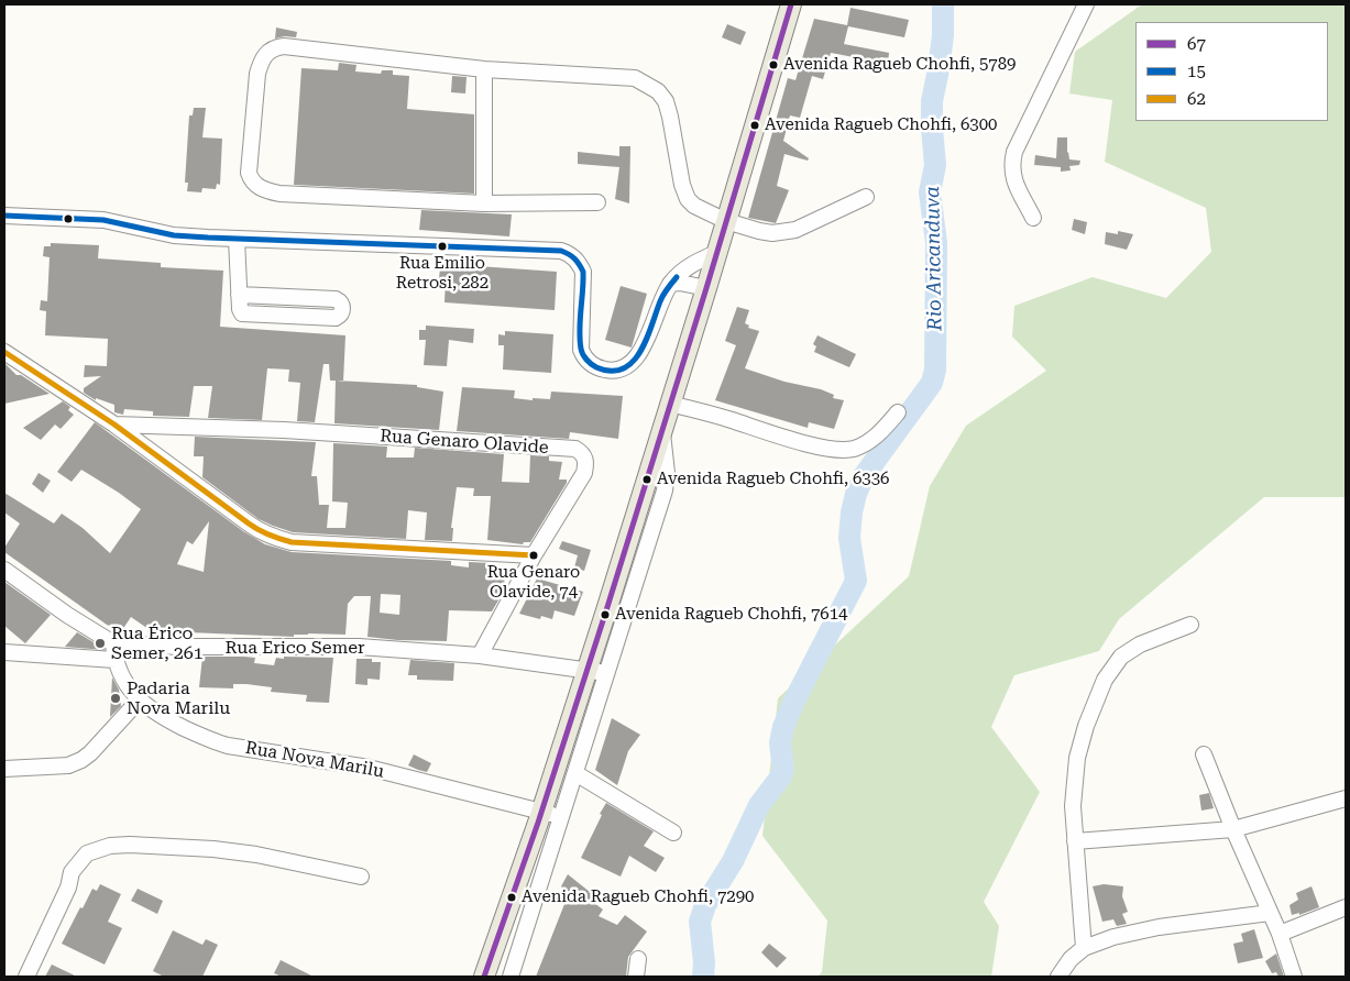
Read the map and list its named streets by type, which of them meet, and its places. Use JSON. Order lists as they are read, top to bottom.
{
  "streets": {
    "street": ["Rua Genaro Olavide", "Rua Erico Semer", "Rua Nova Marilu"]
  },
  "crossings": [
    ["Rua Genaro Olavide", "Rua Erico Semer"],
    ["Rua Erico Semer", "Rua Nova Marilu"]
  ],
  "water": ["Rio Aricanduva"],
  "places": [
    "Avenida Ragueb Chohfi, 5789",
    "Avenida Ragueb Chohfi, 6300",
    "Rua Emilio Retrosi, 282",
    "Avenida Ragueb Chohfi, 6336",
    "Rua Genaro Olavide, 74",
    "Avenida Ragueb Chohfi, 7614",
    "Rua Érico Semer, 261",
    "Padaria Nova Marilu",
    "Avenida Ragueb Chohfi, 7290"
  ],
  "lines": ["transit line 67", "transit line 15", "transit line 62"],
  "legend": ["67", "15", "62"]
}
